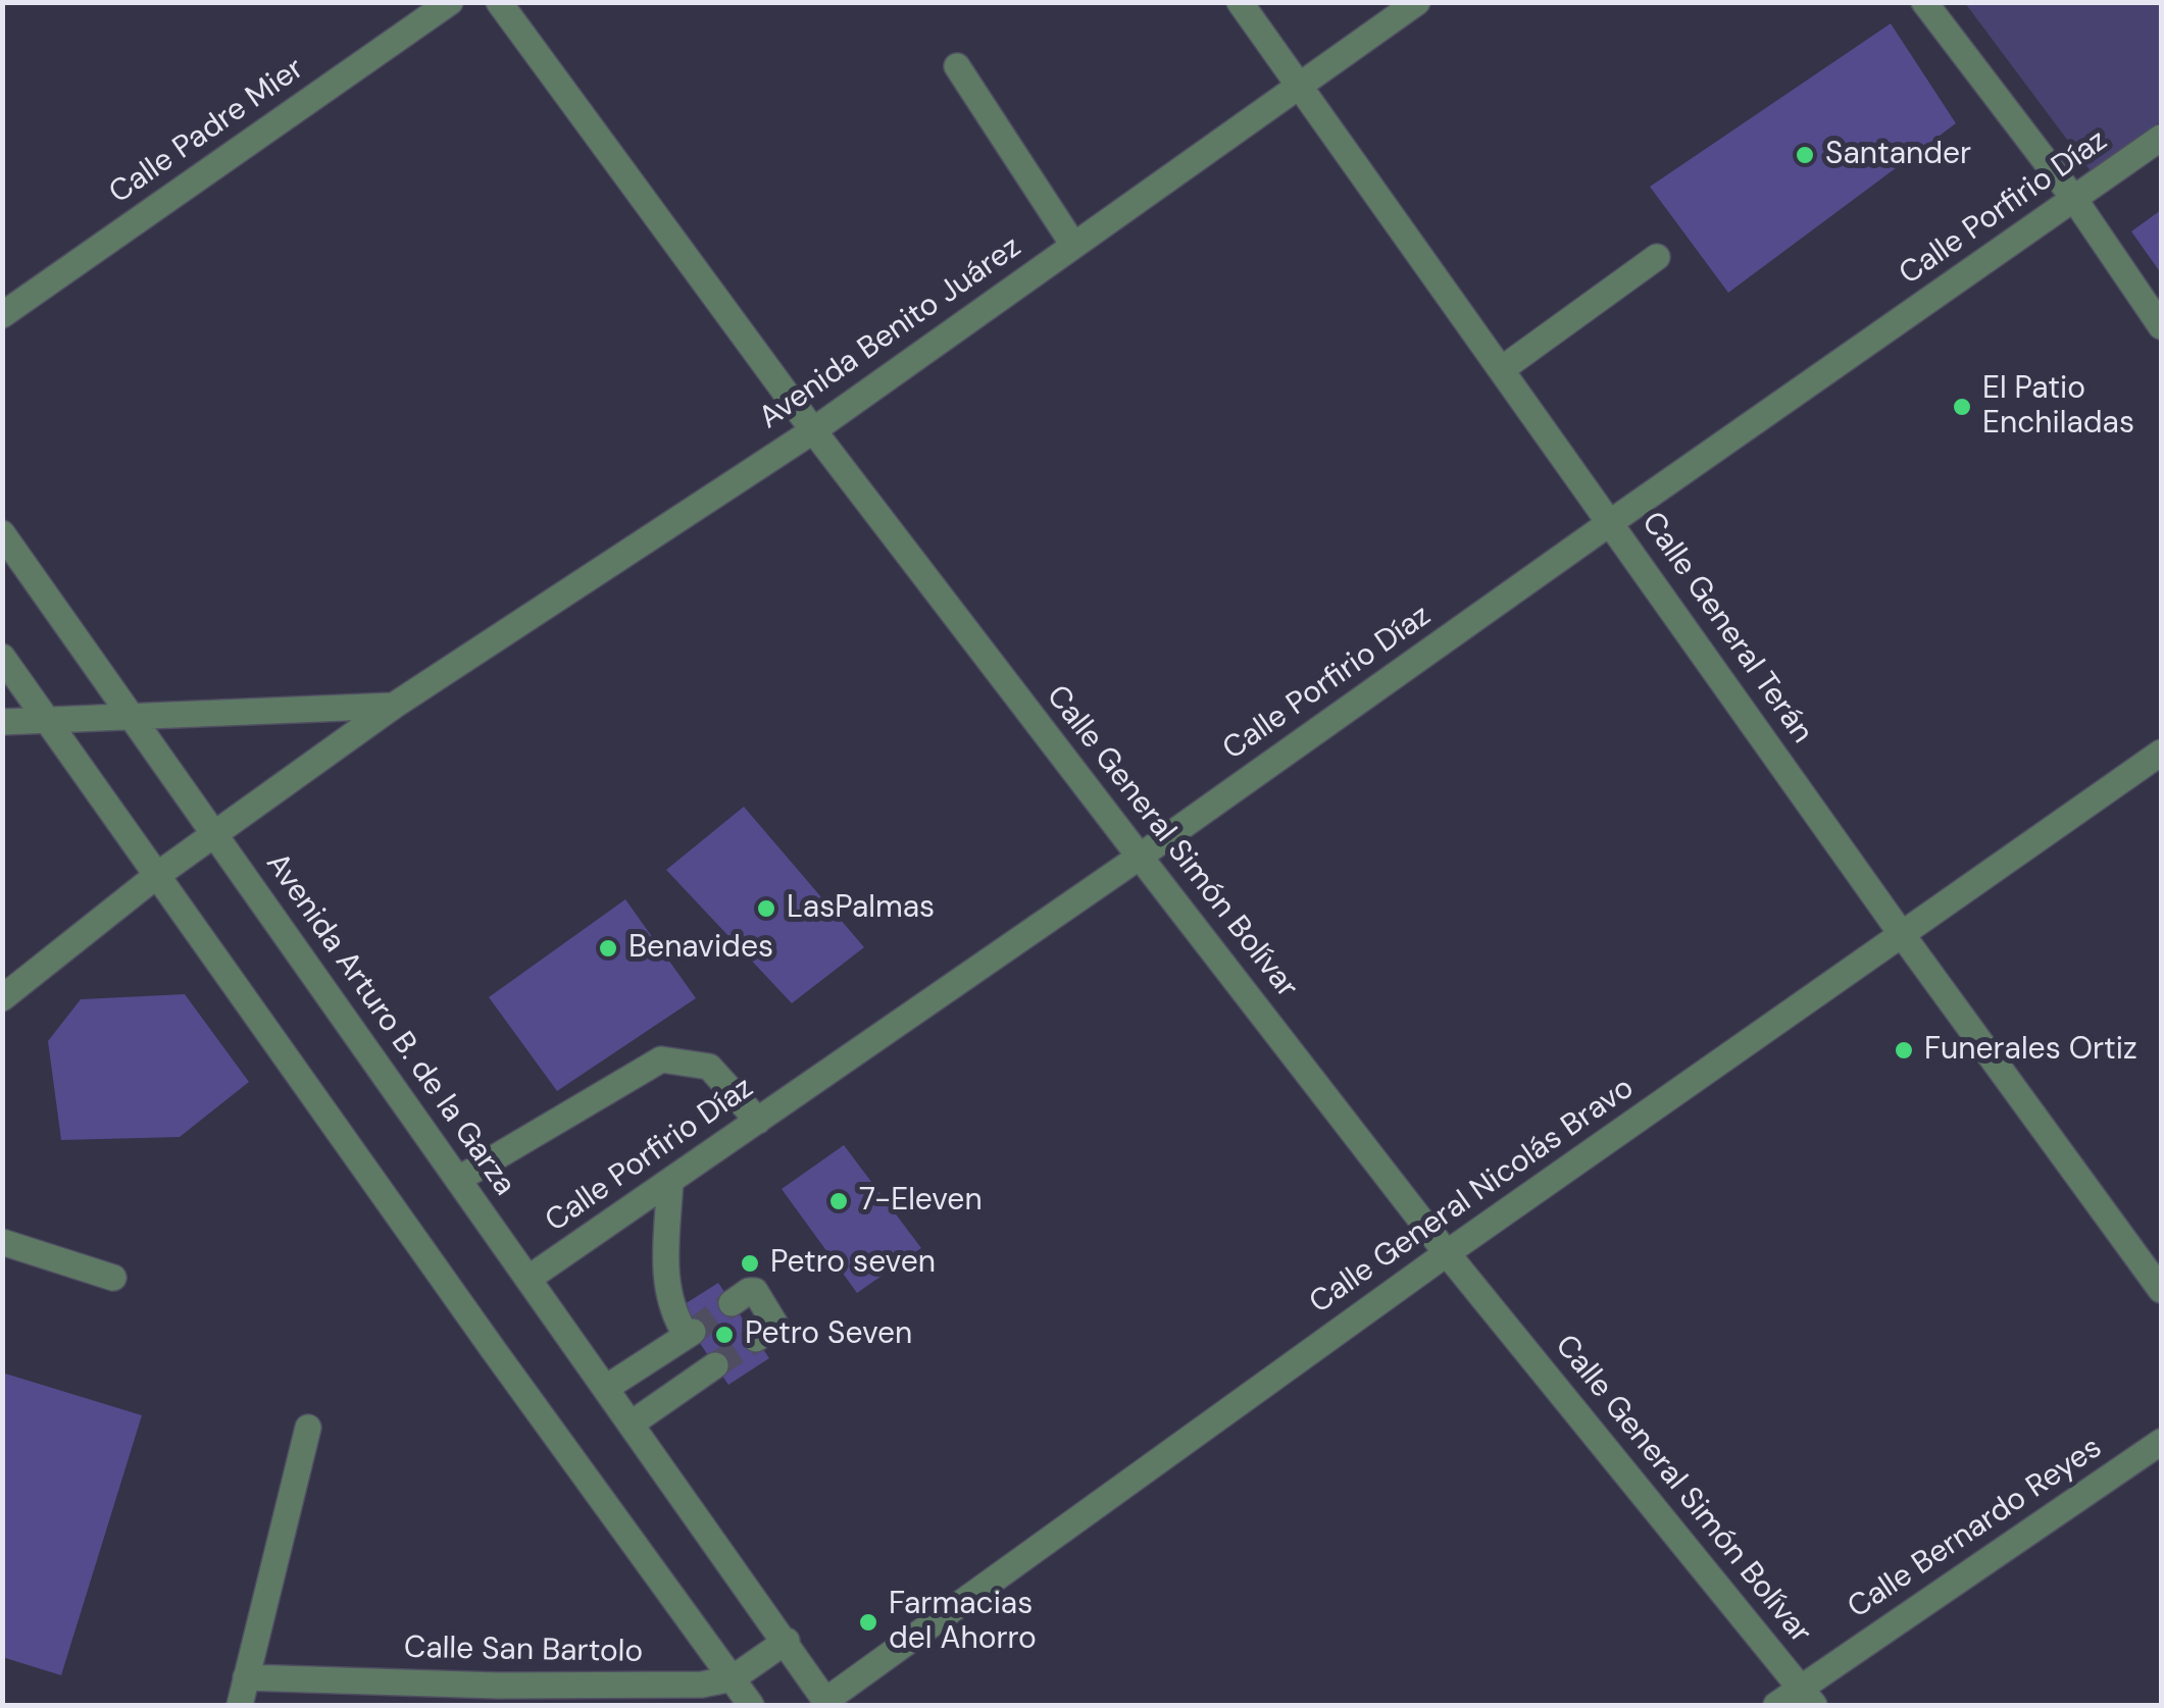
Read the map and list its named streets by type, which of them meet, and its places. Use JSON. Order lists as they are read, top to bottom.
{
  "streets": {
    "street": [
      "Calle Padre Mier",
      "Calle Porfirio Díaz",
      "Avenida Benito Juárez",
      "Calle General Terán",
      "Calle General Simón Bolívar",
      "Avenida Arturo B. de la Garza",
      "Calle General Nicolás Bravo",
      "Calle Bernardo Reyes",
      "Calle San Bartolo"
    ]
  },
  "crossings": [
    ["Calle Porfirio Díaz", "Calle General Terán"],
    ["Calle Porfirio Díaz", "Calle General Simón Bolívar"],
    ["Calle Porfirio Díaz", "Avenida Arturo B. de la Garza"],
    ["Avenida Benito Juárez", "Calle General Terán"],
    ["Avenida Benito Juárez", "Calle General Simón Bolívar"],
    ["Avenida Benito Juárez", "Avenida Arturo B. de la Garza"],
    ["Calle General Terán", "Calle General Nicolás Bravo"],
    ["Calle General Simón Bolívar", "Calle General Nicolás Bravo"],
    ["Calle General Simón Bolívar", "Calle Bernardo Reyes"],
    ["Avenida Arturo B. de la Garza", "Calle General Nicolás Bravo"],
    ["Avenida Arturo B. de la Garza", "Calle San Bartolo"]
  ],
  "places": [
    "Santander",
    "El Patio Enchiladas",
    "LasPalmas",
    "Benavides",
    "Funerales Ortiz",
    "7-Eleven",
    "Petro seven",
    "Petro Seven",
    "Farmacias del Ahorro"
  ]
}
